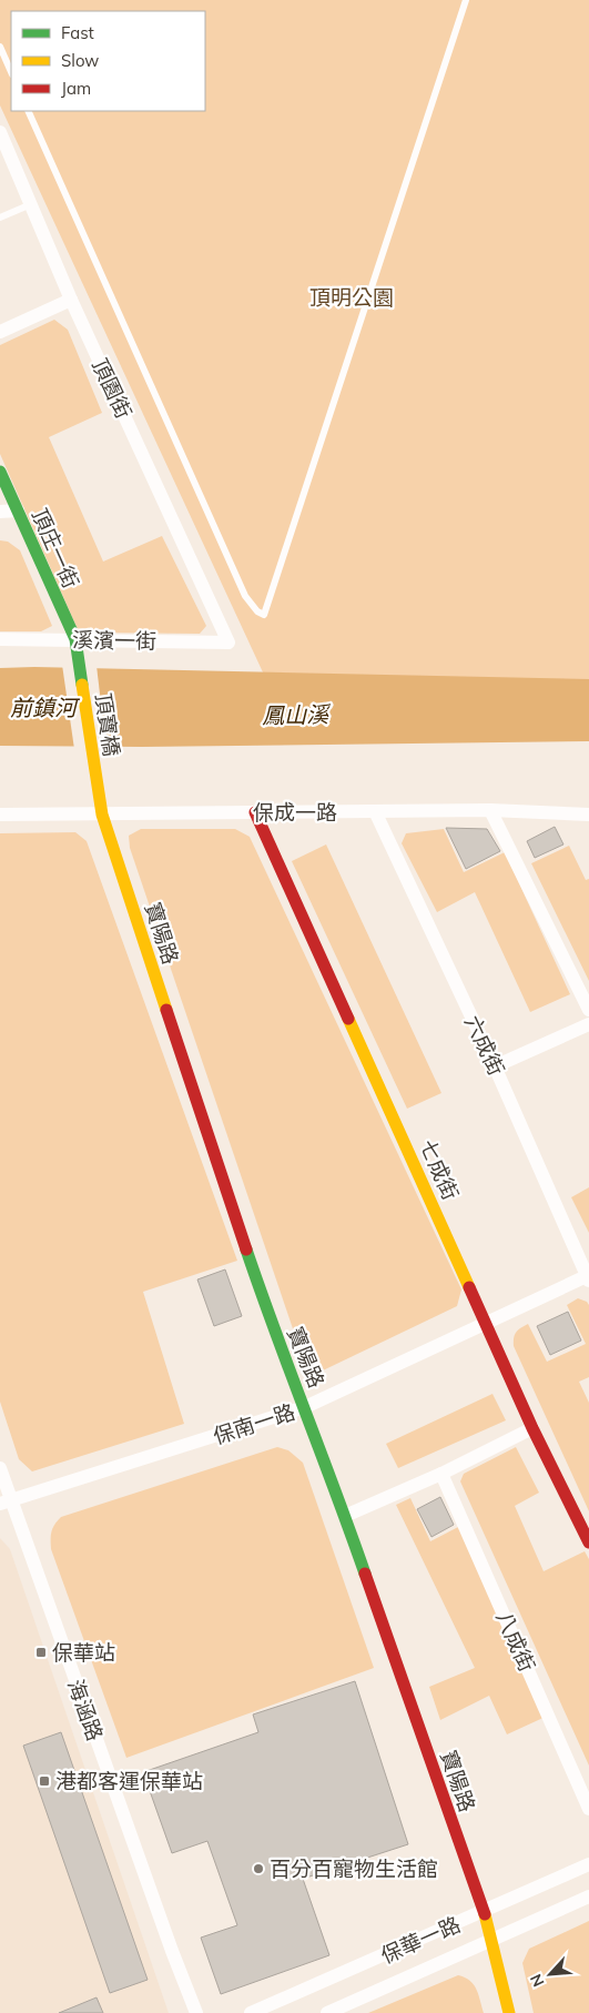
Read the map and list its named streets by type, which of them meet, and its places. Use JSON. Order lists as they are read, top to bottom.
{
  "streets": {
    "street": [
      "頂園街",
      "頂庄一街",
      "溪濱一街",
      "頂寶橋",
      "保成一路",
      "寶陽路",
      "六成街",
      "七成街",
      "保南一路",
      "八成街",
      "海涵路",
      "保華一路"
    ]
  },
  "crossings": [
    ["頂園街", "溪濱一街"],
    ["頂庄一街", "溪濱一街"],
    ["頂庄一街", "頂寶橋"],
    ["溪濱一街", "頂寶橋"],
    ["頂寶橋", "保成一路"],
    ["頂寶橋", "寶陽路"],
    ["保成一路", "寶陽路"],
    ["保成一路", "六成街"],
    ["保成一路", "七成街"],
    ["寶陽路", "保南一路"],
    ["寶陽路", "保華一路"],
    ["六成街", "保南一路"],
    ["七成街", "保南一路"],
    ["保南一路", "海涵路"]
  ],
  "water": ["前鎮河", "鳳山溪"],
  "parks": ["頂明公園"],
  "places": {
    "transit": ["保華站", "港都客運保華站"],
    "other": ["百分百寵物生活館"]
  },
  "legend": ["Fast", "Slow", "Jam"],
  "north": "bottom left"
}
